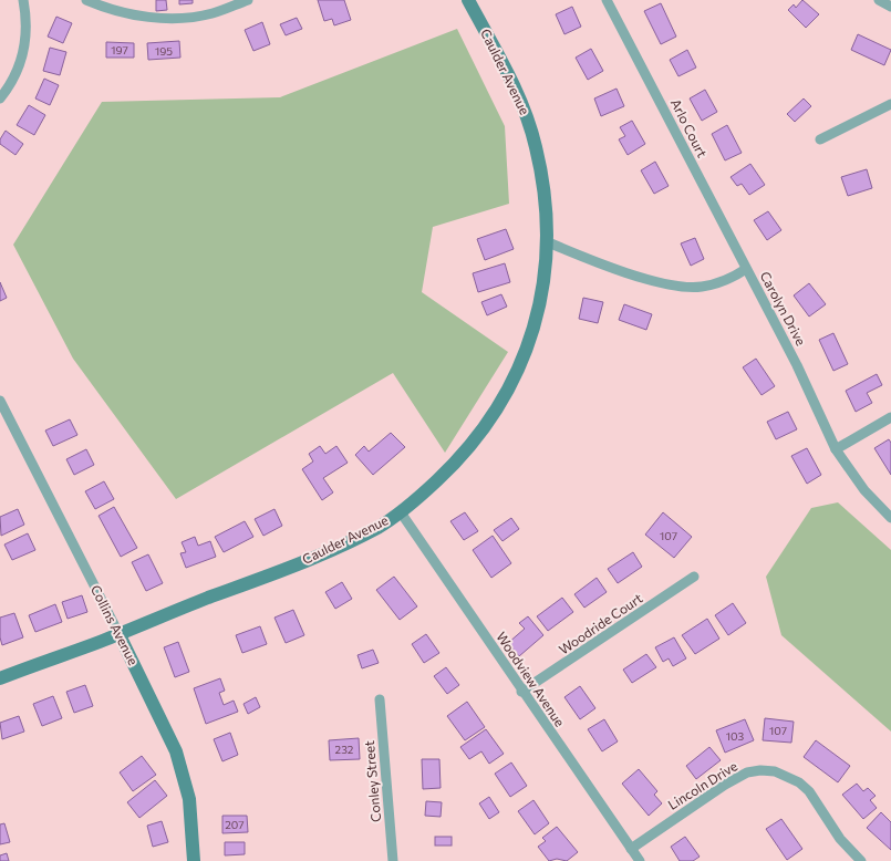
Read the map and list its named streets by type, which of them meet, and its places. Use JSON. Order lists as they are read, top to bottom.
{
  "streets": {
    "street": [
      "Caulder Avenue",
      "Arlo Court",
      "Carolyn Drive",
      "Woodride Court",
      "Collins Avenue",
      "Woodview Avenue",
      "Conley Street",
      "Lincoln Drive"
    ]
  },
  "crossings": [
    ["Caulder Avenue", "Carolyn Drive"],
    ["Caulder Avenue", "Collins Avenue"],
    ["Caulder Avenue", "Woodview Avenue"],
    ["Arlo Court", "Carolyn Drive"],
    ["Woodride Court", "Woodview Avenue"],
    ["Woodview Avenue", "Lincoln Drive"]
  ],
  "house_numbers": [
    "197",
    "195",
    "107",
    "107",
    "103",
    "232",
    "207"
  ]
}
